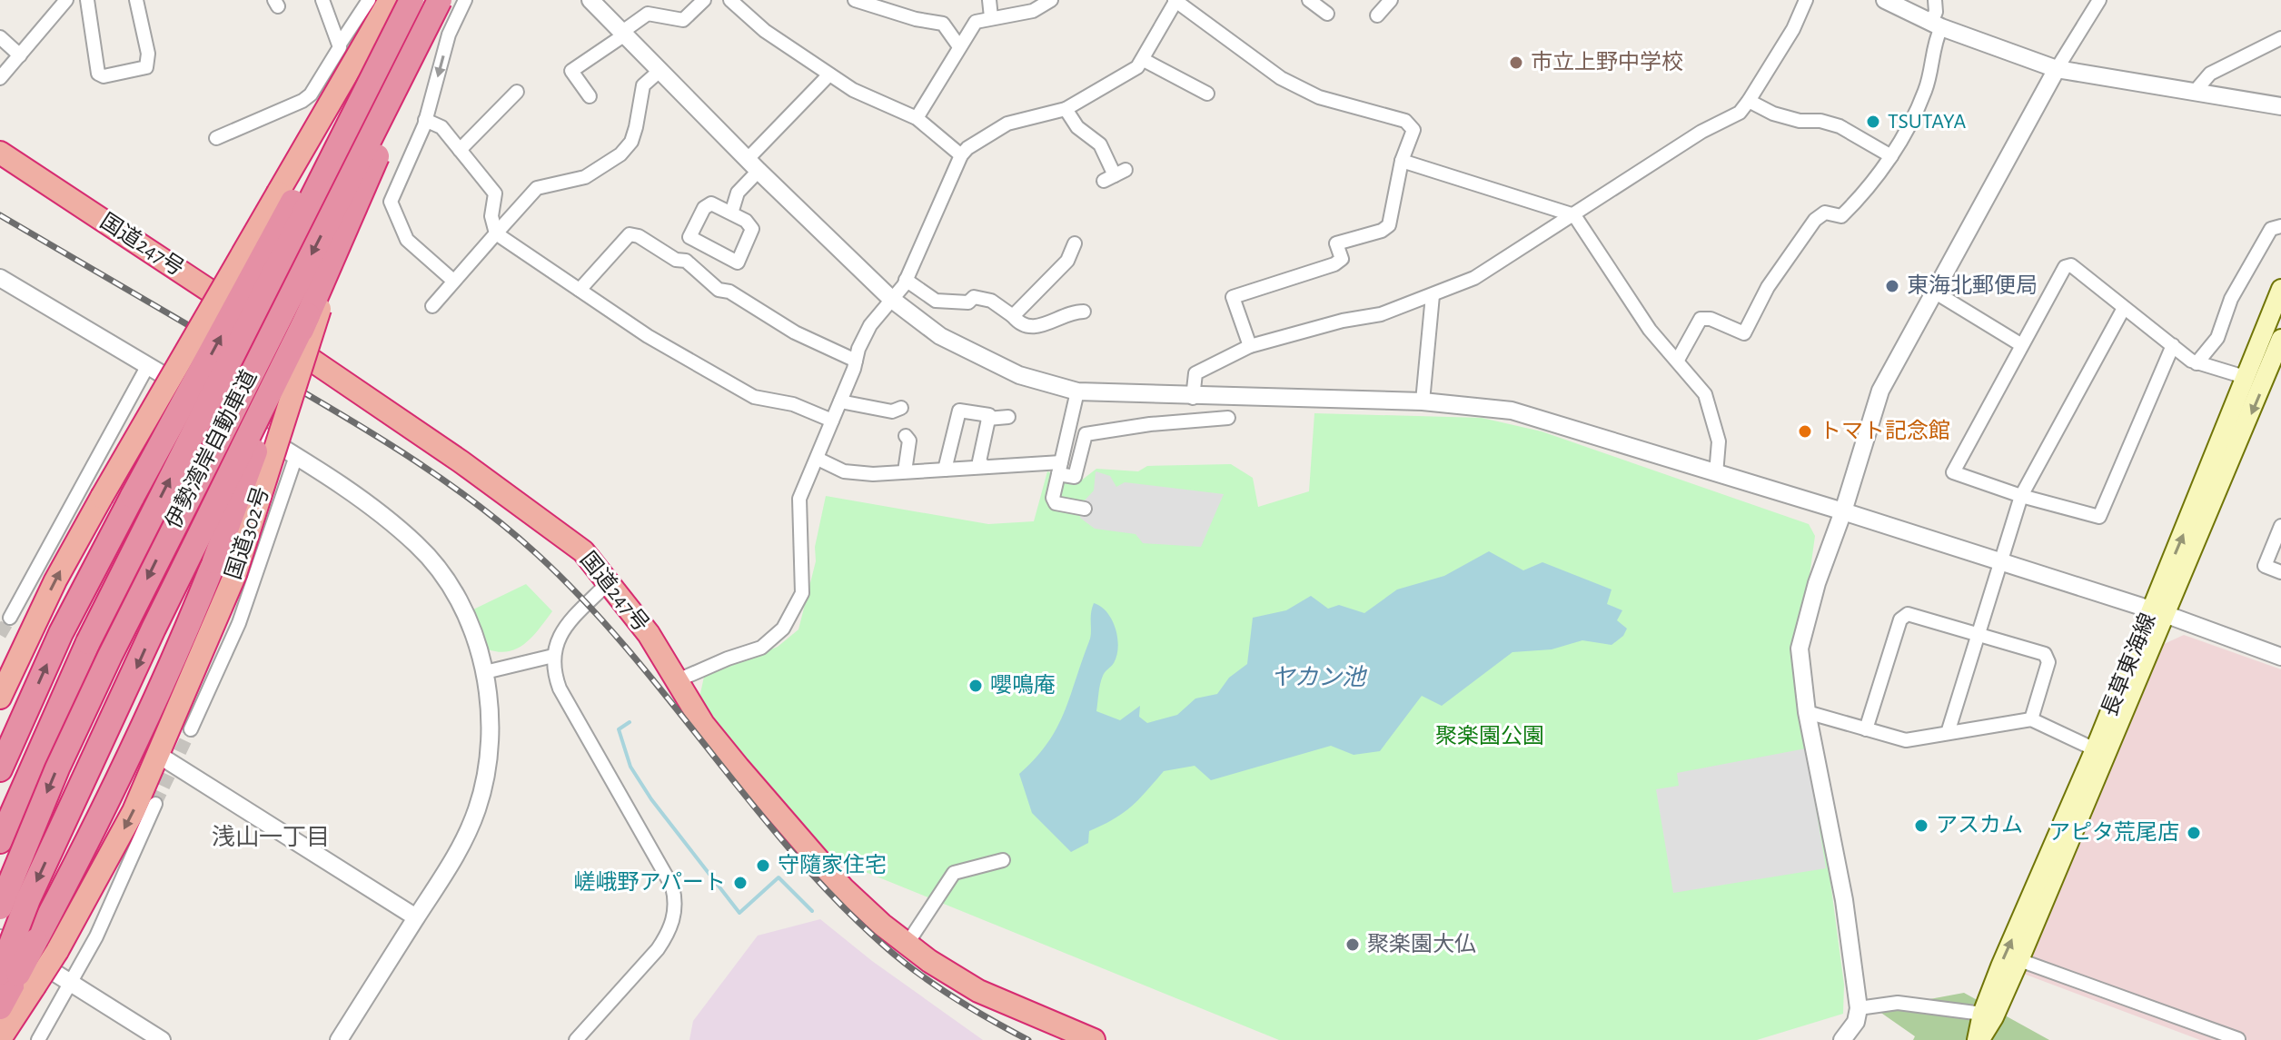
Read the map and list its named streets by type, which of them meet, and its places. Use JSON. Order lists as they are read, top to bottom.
{
  "streets": {
    "highway": ["国道247号", "伊勢湾岸自動車道", "国道302号"],
    "main road": ["長草東海線"]
  },
  "crossings": [
    ["伊勢湾岸自動車道", "国道302号"]
  ],
  "districts": ["浅山一丁目"],
  "water": ["ヤカン池"],
  "parks": ["聚楽園公園"],
  "places": [
    "市立上野中学校",
    "TSUTAYA",
    "東海北郵便局",
    "トマト記念館",
    "嚶鳴庵",
    "アスカム",
    "アピタ荒尾店",
    "守隨家住宅",
    "嵯峨野アパート",
    "聚楽園大仏"
  ]
}
